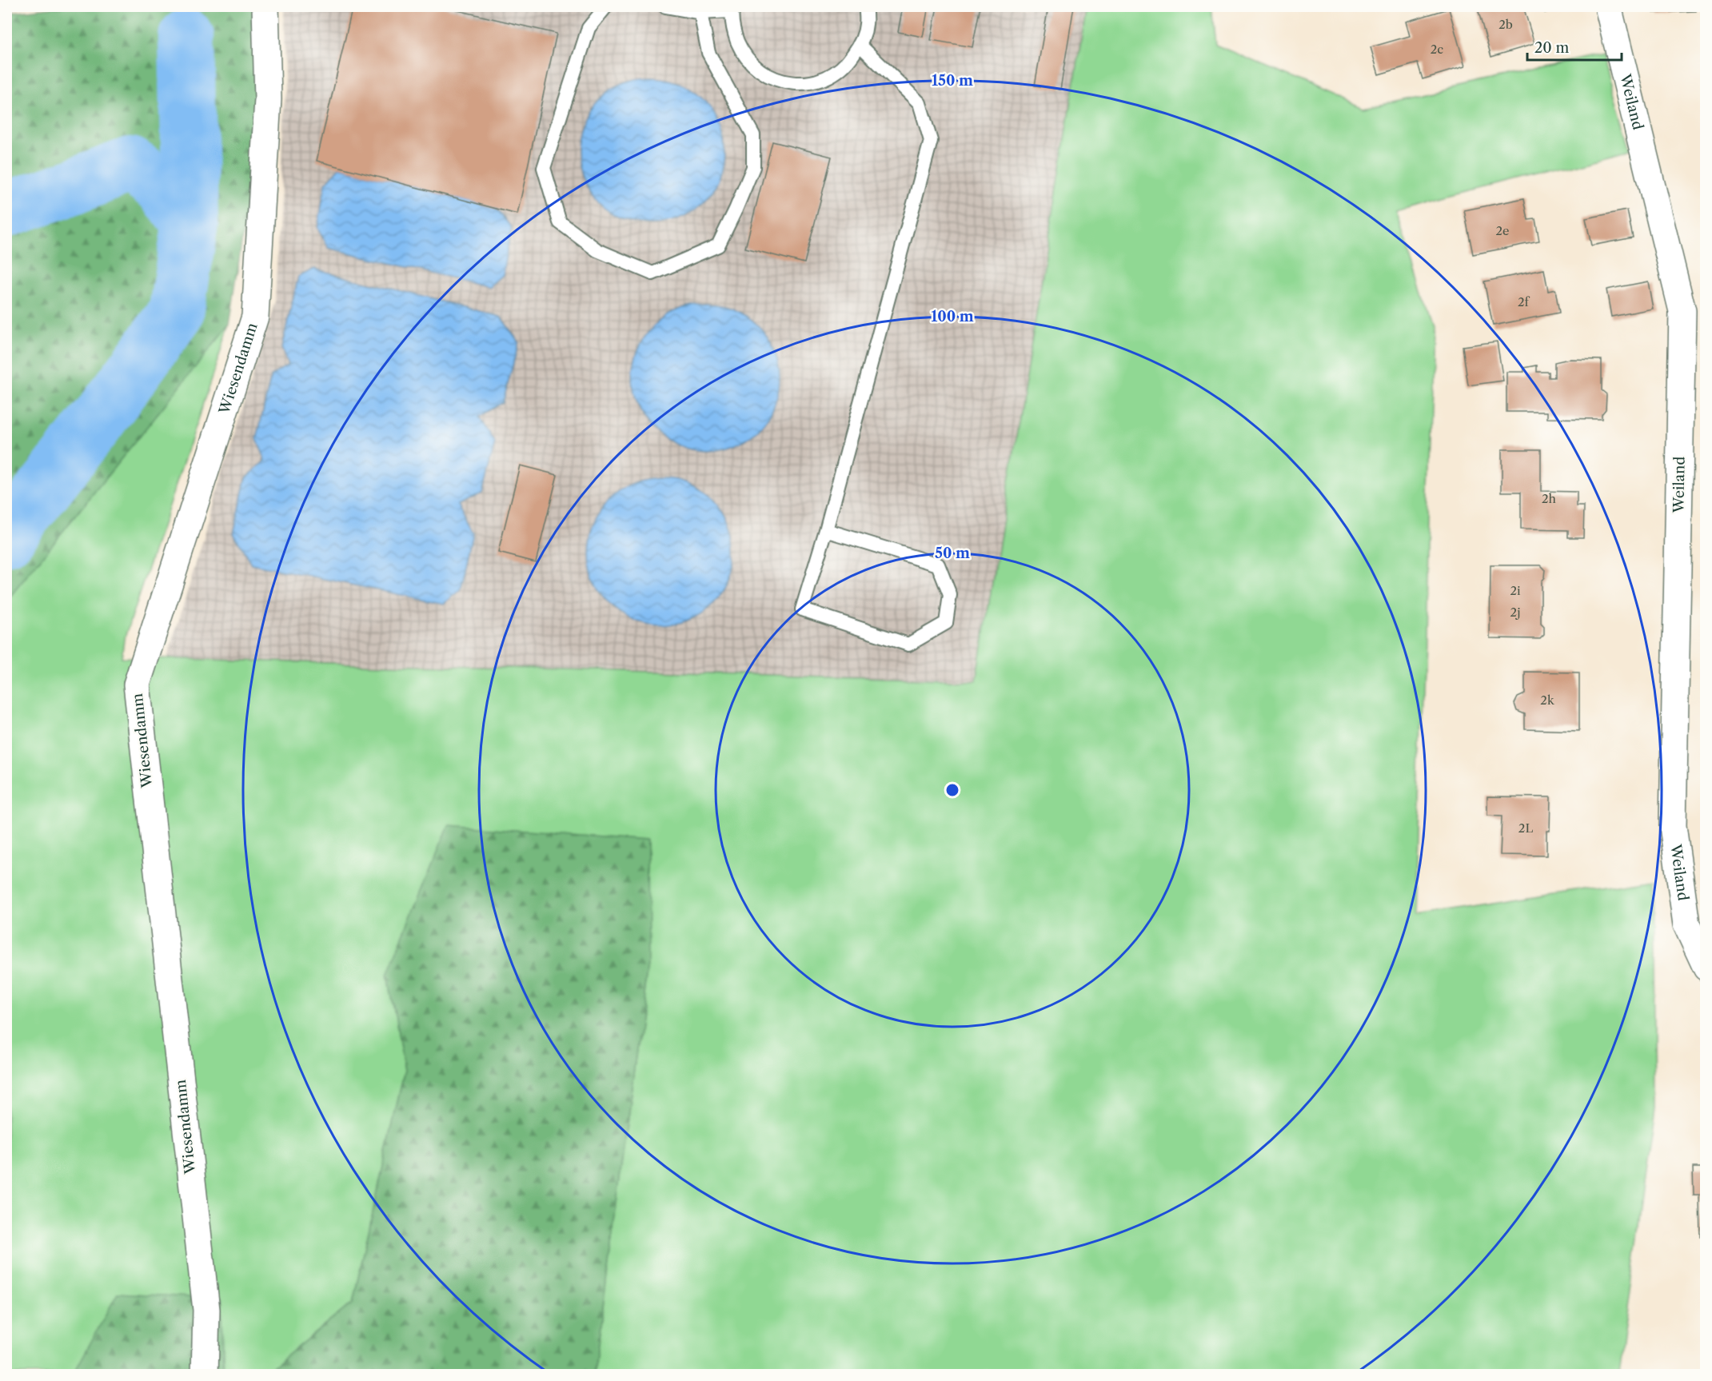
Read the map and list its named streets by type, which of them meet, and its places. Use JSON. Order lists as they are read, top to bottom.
{
  "streets": {
    "street": ["Weiland", "Wiesendamm"]
  },
  "house_numbers": [
    "2b",
    "2c",
    "2e",
    "2f",
    "2h",
    "2i",
    "2j",
    "2k",
    "2L"
  ],
  "scale_bar": "20 m",
  "rings": ["150 m", "100 m", "50 m"]
}
